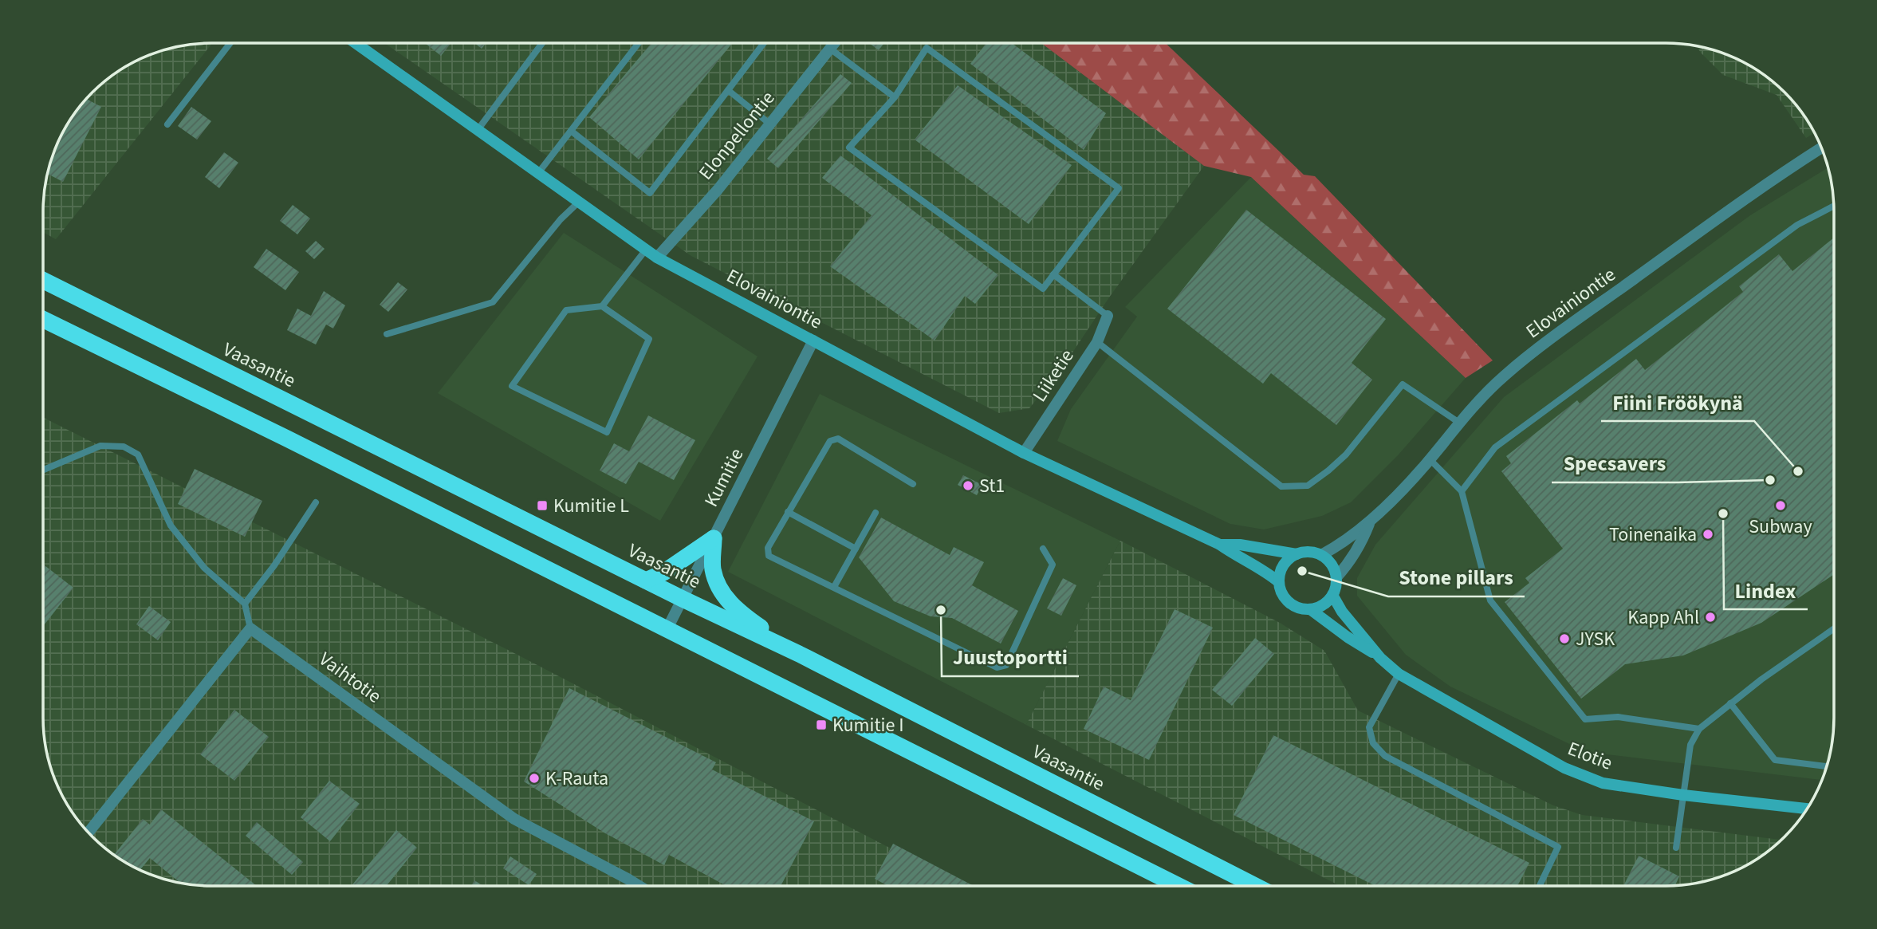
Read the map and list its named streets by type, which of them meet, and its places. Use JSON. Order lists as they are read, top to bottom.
{
  "streets": {
    "highway": ["Vaasantie"],
    "main road": ["Elovainiontie", "Elotie"],
    "street": [
      "Elonpellontie",
      "Liiketie",
      "Kumitie",
      "Vaihtotie"
    ]
  },
  "crossings": [
    ["Elonpellontie", "Elovainiontie"],
    ["Elovainiontie", "Liiketie"],
    ["Elovainiontie", "Kumitie"],
    ["Elovainiontie", "Elotie"],
    ["Vaasantie", "Kumitie"]
  ],
  "places": {
    "other": [
      "Fiini Fröökynä",
      "Specsavers",
      "St1",
      "Subway",
      "Lindex",
      "Toinenaika",
      "Stone pillars",
      "Juustoportti",
      "Kapp Ahl",
      "JYSK",
      "K-Rauta"
    ],
    "transit": ["Kumitie L", "Kumitie I"]
  }
}
